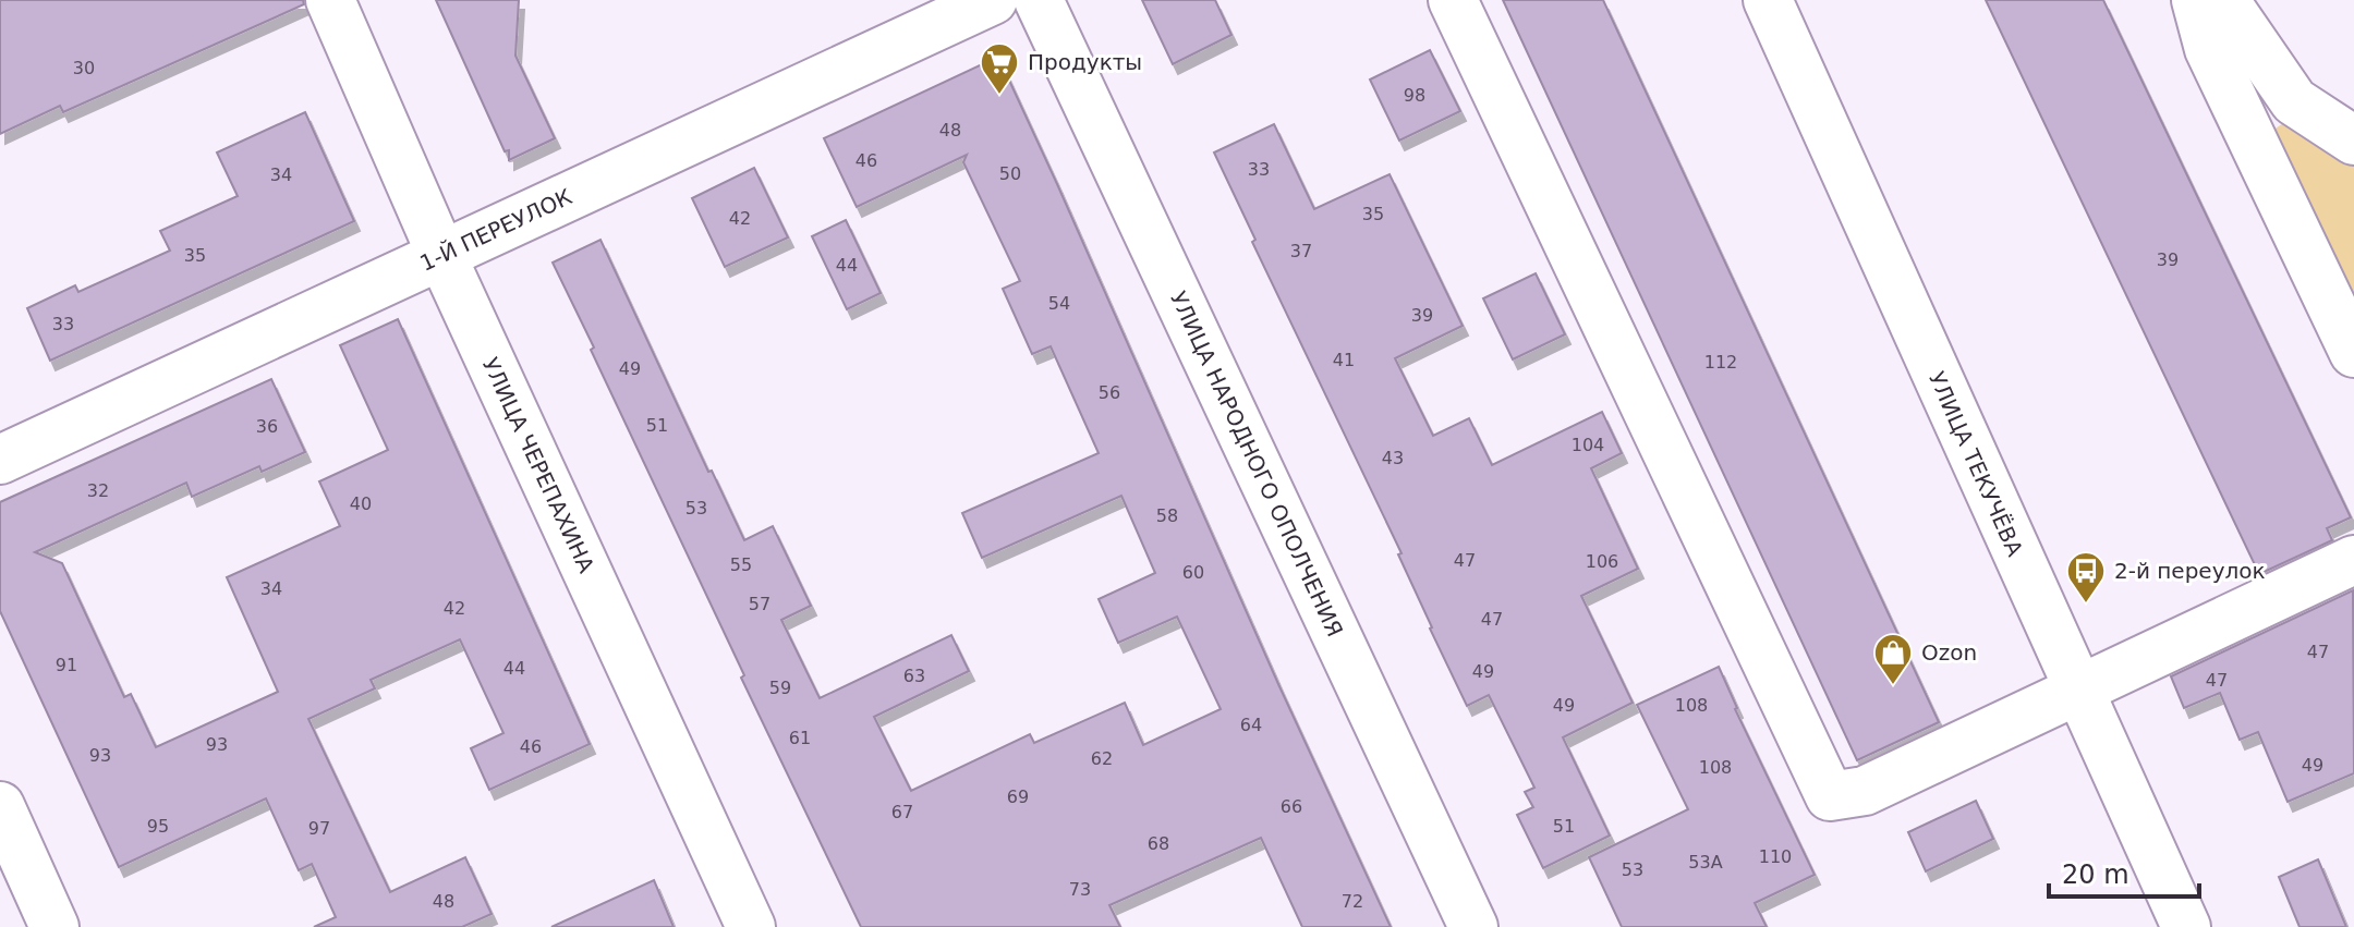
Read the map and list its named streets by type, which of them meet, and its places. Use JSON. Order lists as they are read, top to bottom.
{
  "streets": {
    "street": [
      "1-Й ПЕРЕУЛОК",
      "УЛИЦА НАРОДНОГО ОПОЛЧЕНИЯ",
      "УЛИЦА ТЕКУЧЁВА",
      "УЛИЦА ЧЕРЕПАХИНА"
    ]
  },
  "crossings": [
    ["1-Й ПЕРЕУЛОК", "УЛИЦА ЧЕРЕПАХИНА"]
  ],
  "places": {
    "supermarket": ["Продукты"],
    "bus stop": ["2-й переулок"],
    "shop": ["Ozon"]
  },
  "house_numbers": [
    "30",
    "98",
    "48",
    "46",
    "33",
    "50",
    "34",
    "35",
    "42",
    "37",
    "35",
    "39",
    "44",
    "54",
    "39",
    "33",
    "41",
    "112",
    "49",
    "56",
    "51",
    "36",
    "104",
    "43",
    "32",
    "40",
    "53",
    "58",
    "47",
    "106",
    "55",
    "60",
    "34",
    "57",
    "42",
    "47",
    "47",
    "91",
    "44",
    "49",
    "63",
    "47",
    "59",
    "49",
    "108",
    "64",
    "61",
    "93",
    "46",
    "93",
    "62",
    "49",
    "108",
    "69",
    "66",
    "67",
    "95",
    "51",
    "97",
    "68",
    "110",
    "53А",
    "53",
    "73",
    "48",
    "72"
  ],
  "scale_bar": "20 m"
}
